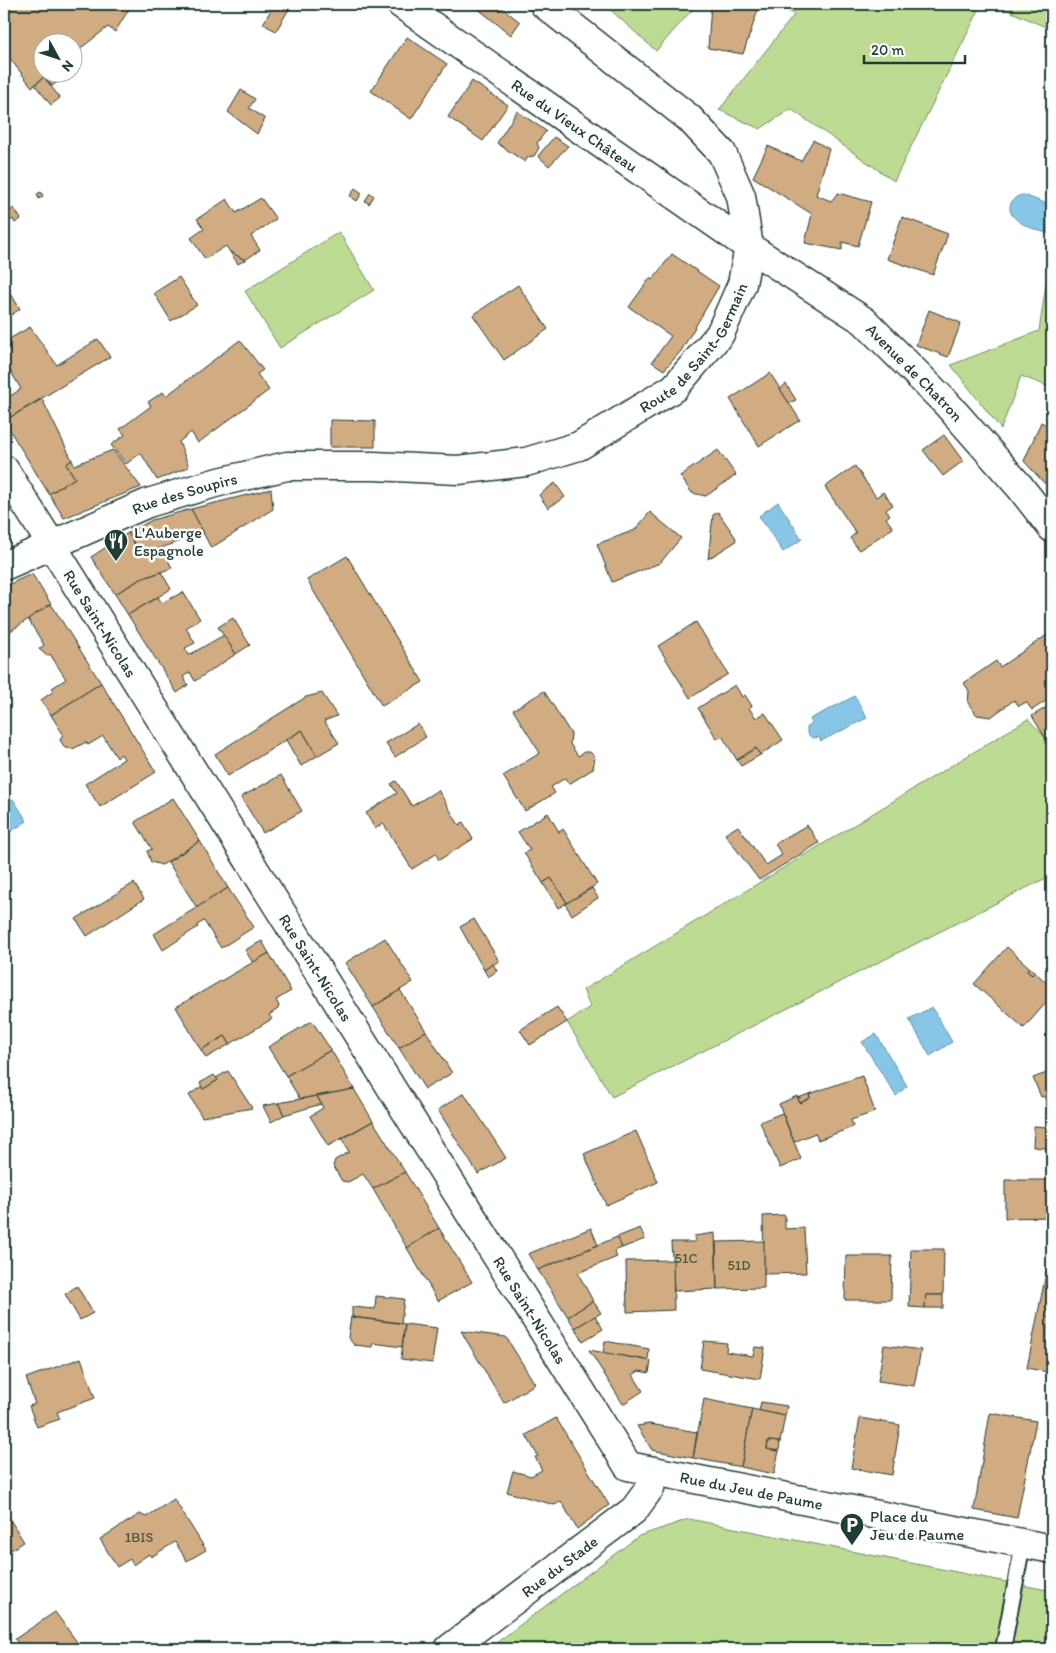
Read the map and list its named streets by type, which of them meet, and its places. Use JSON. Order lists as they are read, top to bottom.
{
  "streets": {
    "street": [
      "Rue du Vieux Château",
      "Route de Saint-Germain",
      "Avenue de Chatron",
      "Rue des Soupirs",
      "Rue Saint-Nicolas",
      "Rue du Jeu de Paume",
      "Rue du Stade"
    ]
  },
  "crossings": [
    ["Rue du Vieux Château", "Route de Saint-Germain"],
    ["Rue du Vieux Château", "Avenue de Chatron"],
    ["Route de Saint-Germain", "Avenue de Chatron"],
    ["Route de Saint-Germain", "Rue des Soupirs"],
    ["Rue des Soupirs", "Rue Saint-Nicolas"],
    ["Rue Saint-Nicolas", "Rue du Jeu de Paume"],
    ["Rue Saint-Nicolas", "Rue du Stade"],
    ["Rue du Jeu de Paume", "Rue du Stade"]
  ],
  "places": {
    "restaurant": ["L'Auberge Espagnole"],
    "parking": ["Place du Jeu de Paume"]
  },
  "house_numbers": ["51C", "51D", "1BIS"],
  "scale_bar": "20 m",
  "north": "bottom right"
}
